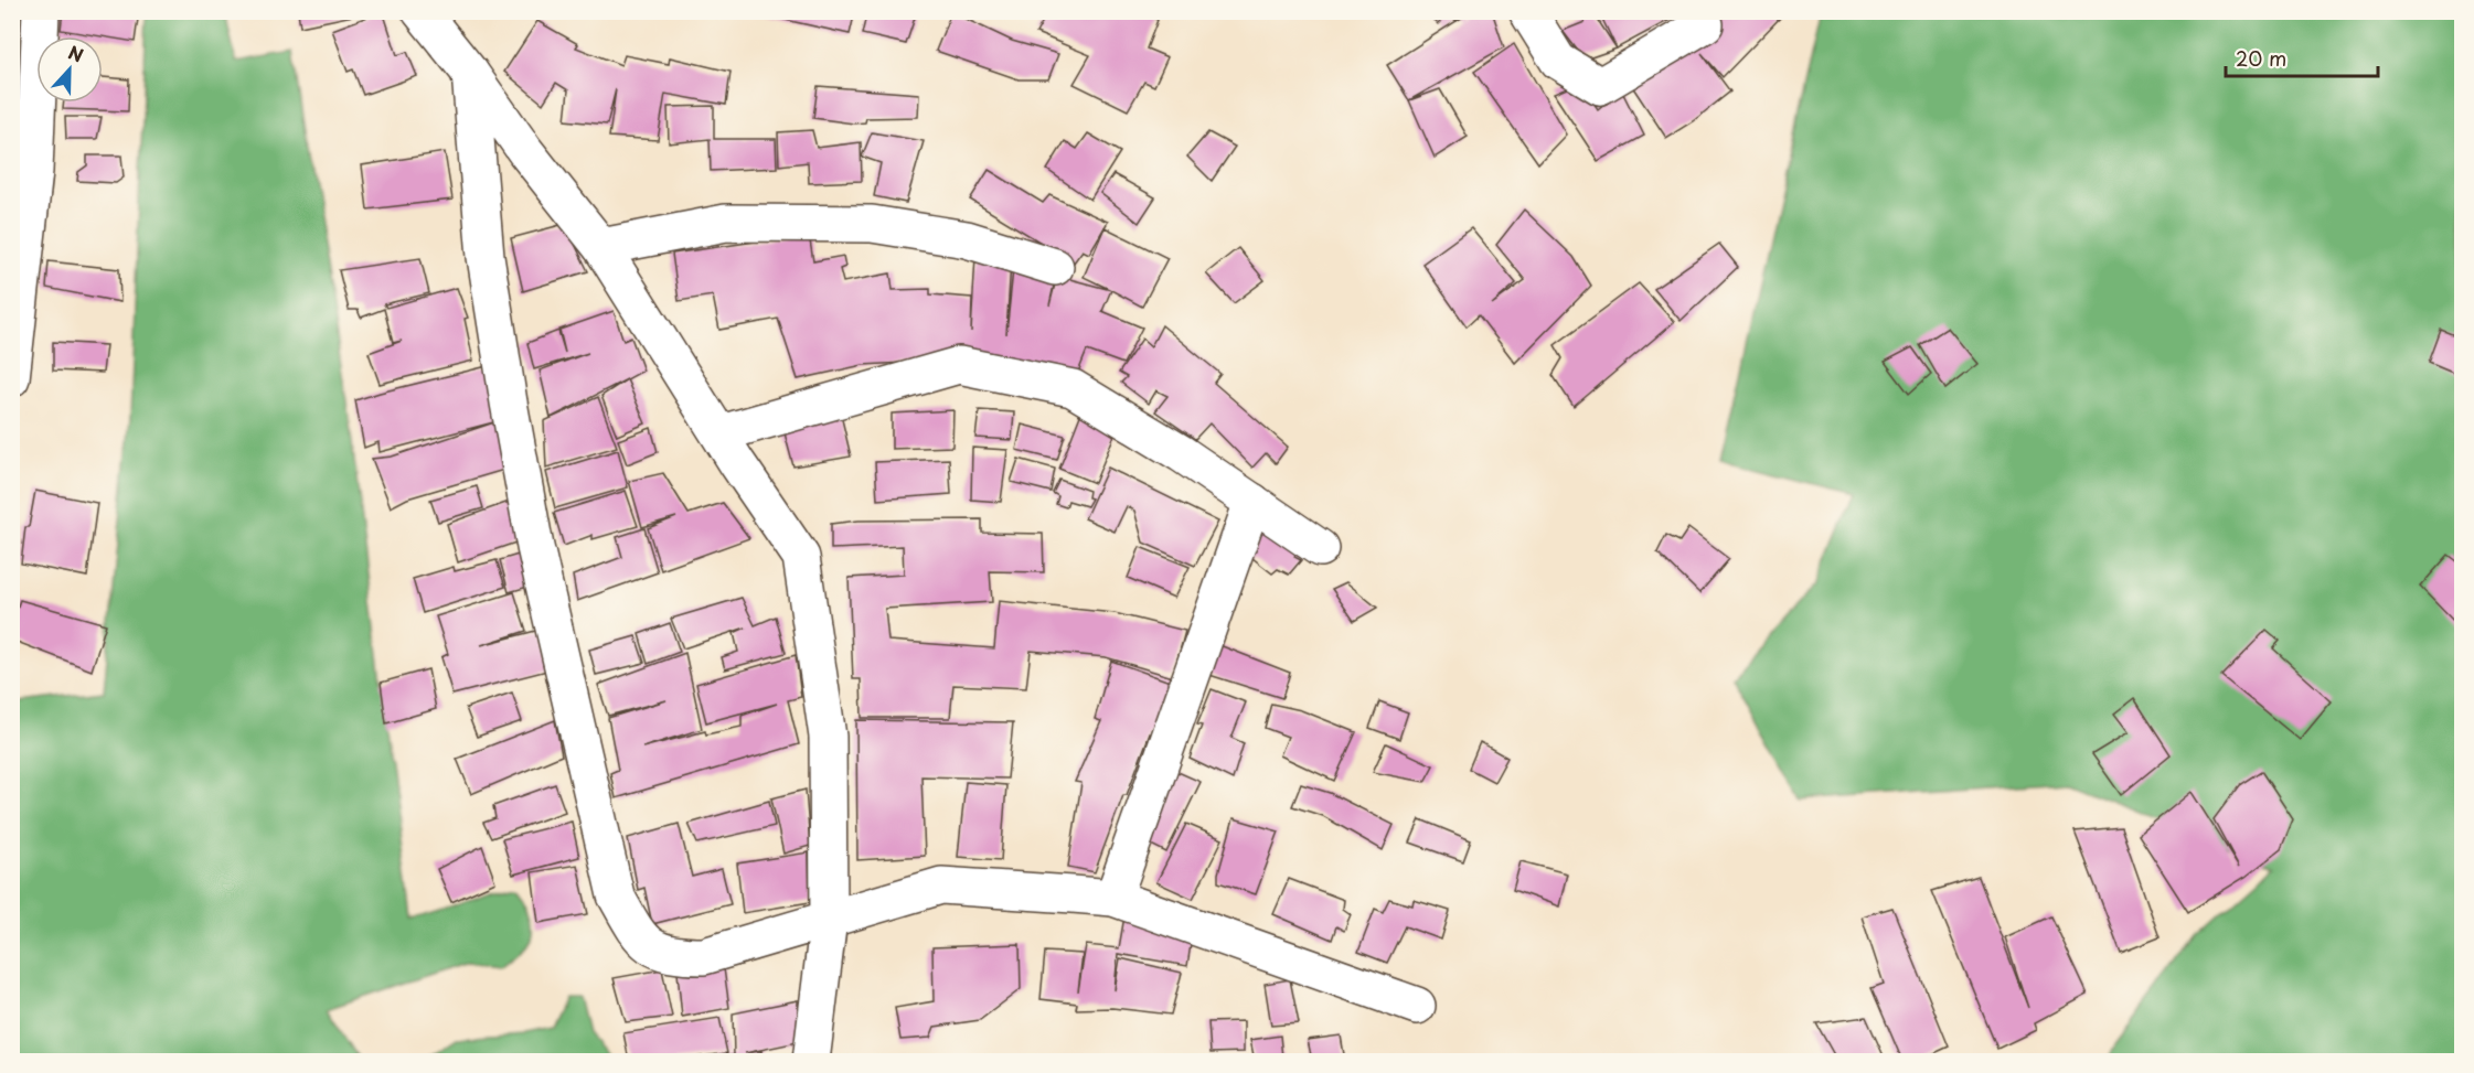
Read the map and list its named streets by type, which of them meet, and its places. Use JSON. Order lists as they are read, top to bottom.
{
  "scale_bar": "20 m",
  "north": "top"
}
